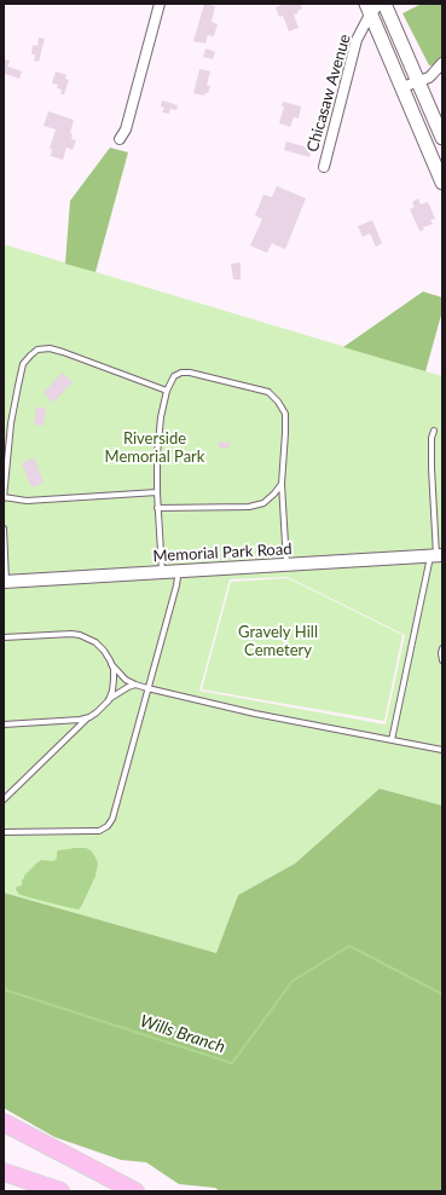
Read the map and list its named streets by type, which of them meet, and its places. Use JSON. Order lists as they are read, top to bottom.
{
  "streets": {
    "street": ["Chicasaw Avenue", "Memorial Park Road"]
  },
  "water": ["Wills Branch"],
  "parks": ["Riverside Memorial Park", "Gravely Hill Cemetery"]
}
